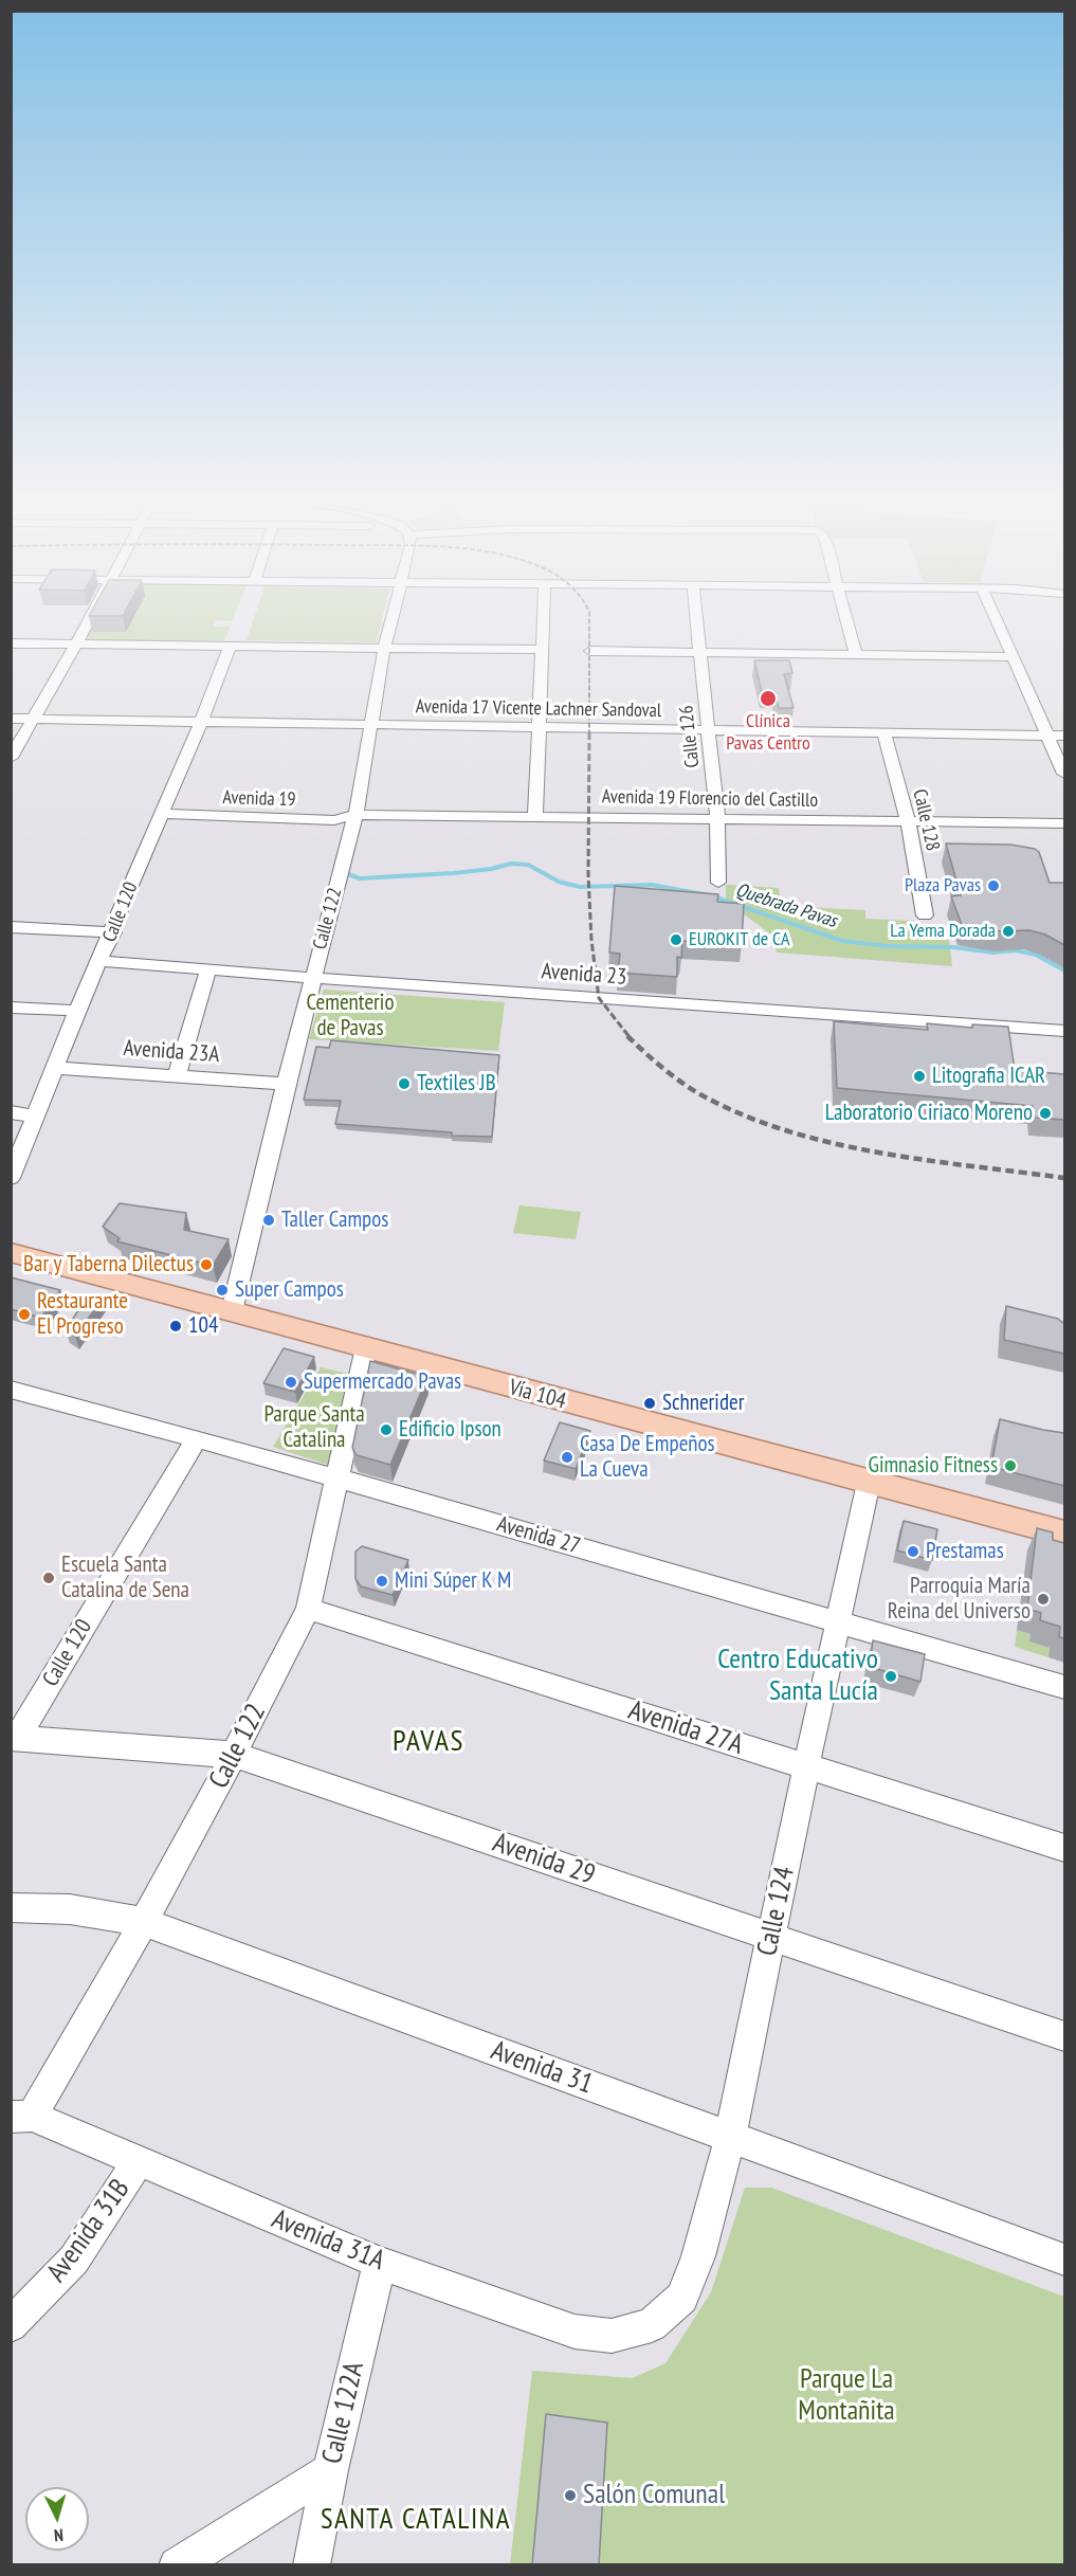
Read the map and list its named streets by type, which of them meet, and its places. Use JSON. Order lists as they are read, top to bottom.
{
  "streets": {
    "main road": ["Vía 104"],
    "street": [
      "Avenida 17 Vicente Lachner Sandoval",
      "Calle 126",
      "Avenida 19",
      "Avenida 19 Florencio del Castillo",
      "Calle 128",
      "Calle 120",
      "Calle 122",
      "Avenida 23",
      "Avenida 23A",
      "Avenida 27",
      "Avenida 27A",
      "Avenida 29",
      "Calle 124",
      "Avenida 31",
      "Avenida 31B",
      "Avenida 31A",
      "Calle 122A"
    ]
  },
  "crossings": [
    ["Avenida 17 Vicente Lachner Sandoval", "Calle 126"],
    ["Avenida 17 Vicente Lachner Sandoval", "Calle 128"],
    ["Avenida 17 Vicente Lachner Sandoval", "Calle 120"],
    ["Avenida 17 Vicente Lachner Sandoval", "Calle 122"],
    ["Calle 126", "Avenida 19 Florencio del Castillo"],
    ["Avenida 19", "Avenida 19 Florencio del Castillo"],
    ["Avenida 19", "Calle 120"],
    ["Avenida 19", "Calle 122"],
    ["Avenida 19 Florencio del Castillo", "Calle 128"],
    ["Avenida 19 Florencio del Castillo", "Calle 122"],
    ["Calle 120", "Avenida 23"],
    ["Calle 120", "Avenida 23A"],
    ["Calle 120", "Avenida 27"],
    ["Calle 120", "Avenida 29"],
    ["Calle 122", "Avenida 23"],
    ["Calle 122", "Avenida 23A"],
    ["Calle 122", "Vía 104"],
    ["Calle 122", "Avenida 27"],
    ["Calle 122", "Avenida 27A"],
    ["Calle 122", "Avenida 29"],
    ["Calle 122", "Avenida 31"],
    ["Calle 122", "Avenida 31A"],
    ["Vía 104", "Calle 124"],
    ["Avenida 27", "Calle 124"],
    ["Avenida 27A", "Calle 124"],
    ["Avenida 29", "Calle 124"],
    ["Calle 124", "Avenida 31"],
    ["Calle 124", "Avenida 31A"],
    ["Avenida 31B", "Avenida 31A"],
    ["Avenida 31A", "Calle 122A"]
  ],
  "districts": ["PAVAS", "SANTA CATALINA"],
  "water": ["Quebrada Pavas"],
  "parks": ["Cementerio de Pavas", "Parque Santa Catalina", "Parque La Montañita"],
  "places": [
    "Clínica Pavas Centro",
    "Plaza Pavas",
    "La Yema Dorada",
    "EUROKIT de CA",
    "Litografia ICAR",
    "Textiles JB",
    "Laboratorio Ciriaco Moreno",
    "Taller Campos",
    "Bar y Taberna Dilectus",
    "Super Campos",
    "Restaurante El Progreso",
    "104",
    "Supermercado Pavas",
    "Schnerider",
    "Edificio Ipson",
    "Casa De Empeños La Cueva",
    "Gimnasio Fitness",
    "Prestamas",
    "Escuela Santa Catalina de Sena",
    "Mini Súper K M",
    "Parroquia María Reina del Universo",
    "Centro Educativo Santa Lucía",
    "Salón Comunal"
  ],
  "north": "bottom"
}
